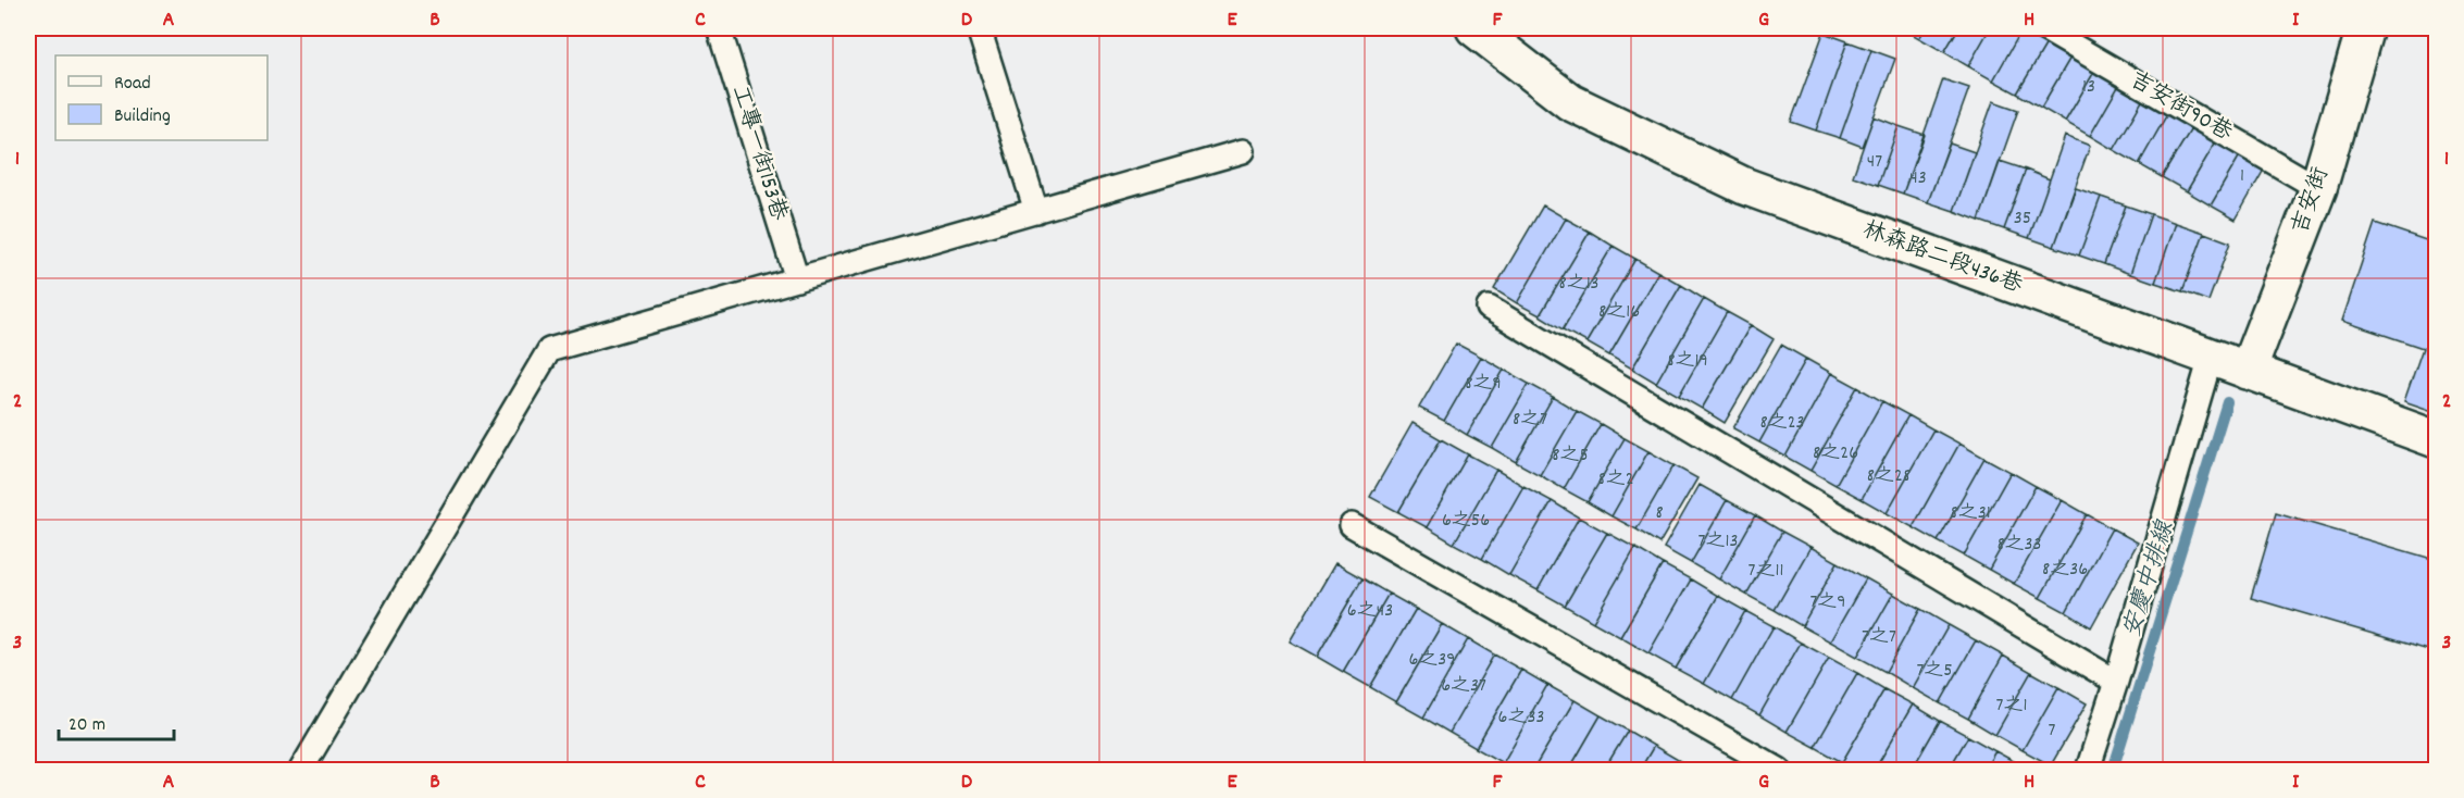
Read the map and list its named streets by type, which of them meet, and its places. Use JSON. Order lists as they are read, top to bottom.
{
  "streets": {
    "street": ["吉安街", "林森路二段436巷"],
    "lane": ["吉安街90巷", "工專一街153巷"]
  },
  "crossings": [
    ["吉安街90巷", "吉安街"],
    ["吉安街", "林森路二段436巷"]
  ],
  "water": ["安慶中排線"],
  "house_numbers": [
    "13",
    "47",
    "1",
    "43",
    "35",
    "8之13",
    "8之16",
    "8之19",
    "8之9",
    "8之7",
    "8之23",
    "8之26",
    "8之5",
    "8之28",
    "8之2",
    "8",
    "8之31",
    "6之56",
    "7之13",
    "8之33",
    "8之36",
    "7之11",
    "7之9",
    "6之43",
    "7之7",
    "6之39",
    "7之5",
    "6之37",
    "7之1",
    "6之33",
    "7"
  ],
  "legend": ["Road", "Building"],
  "scale_bar": "20 m",
  "grid": {
    "columns": [
      "A",
      "B",
      "C",
      "D",
      "E",
      "F",
      "G",
      "H",
      "I"
    ],
    "rows": ["1", "2", "3"]
  }
}
